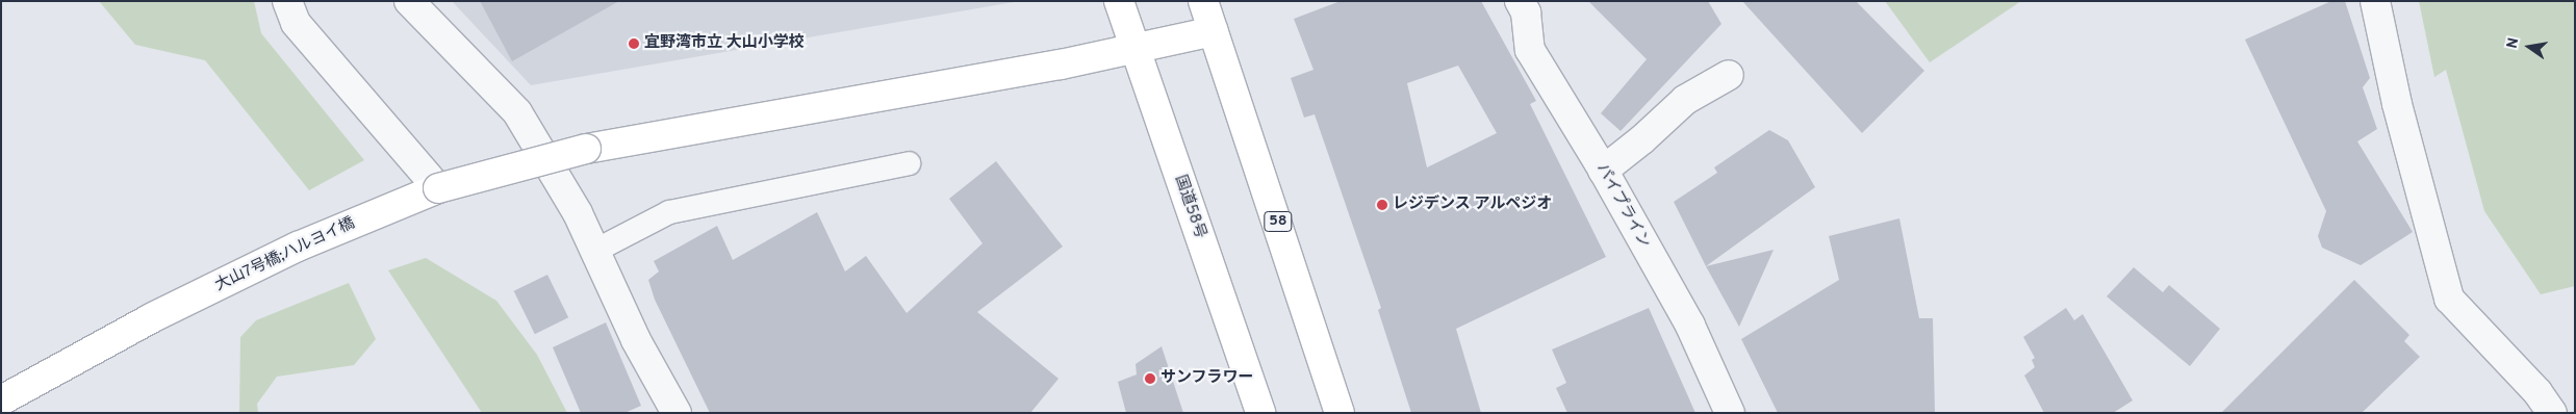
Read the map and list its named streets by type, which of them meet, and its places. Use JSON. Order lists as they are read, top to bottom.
{
  "streets": {
    "main road": ["国道58号", "58", "大山7号橋;ハルヨイ橋"],
    "street": ["パイプライン"]
  },
  "crossings": [
    ["国道58号", "大山7号橋;ハルヨイ橋"],
    ["58", "大山7号橋;ハルヨイ橋"]
  ],
  "places": ["宜野湾市立 大山小学校", "レジデンス アルペジオ", "サンフラワー"],
  "north": "left"
}
